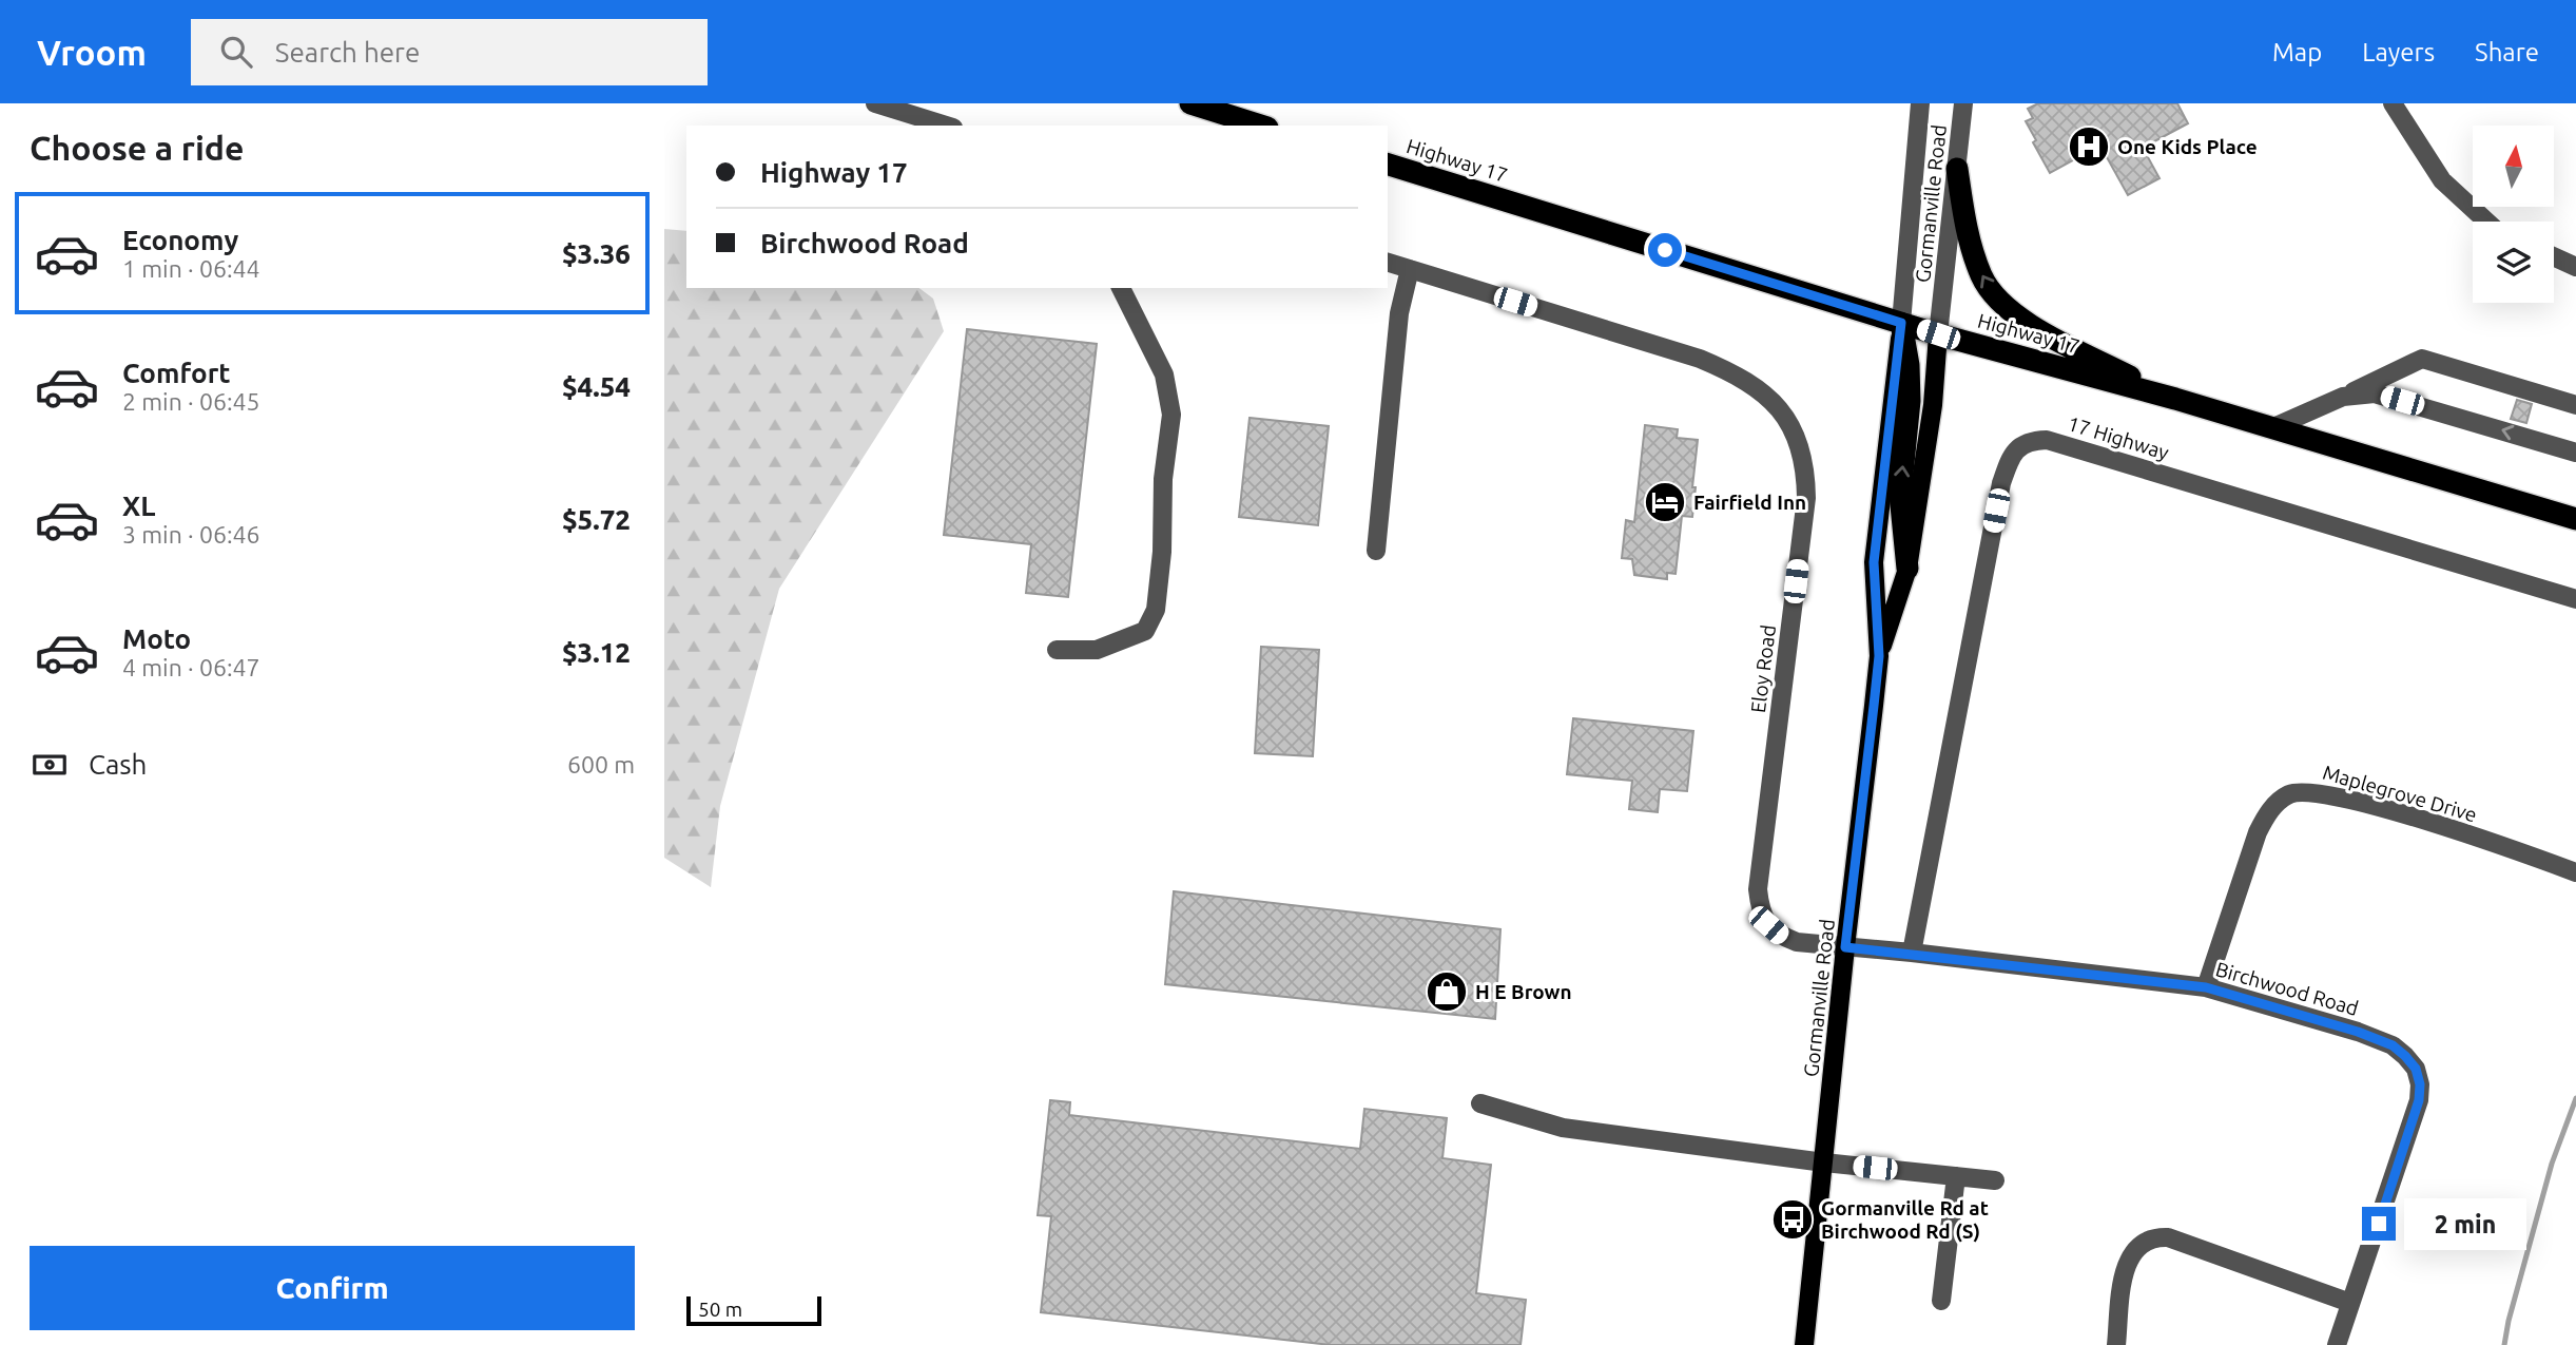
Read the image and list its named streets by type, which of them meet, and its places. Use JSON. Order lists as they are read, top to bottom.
{
  "streets": {
    "highway": ["Highway 17"],
    "main road": ["Gormanville Road"],
    "street": [
      "17 Highway",
      "Eloy Road",
      "Maplegrove Drive",
      "Birchwood Road"
    ]
  },
  "crossings": [
    ["Highway 17", "Gormanville Road"],
    ["Gormanville Road", "Eloy Road"],
    ["Gormanville Road", "Birchwood Road"],
    ["17 Highway", "Birchwood Road"],
    ["Eloy Road", "Birchwood Road"],
    ["Maplegrove Drive", "Birchwood Road"]
  ],
  "places": {
    "hospital": ["One Kids Place"],
    "hotel": ["Fairfield Inn"],
    "shop": ["H E Brown"],
    "bus stop": ["Gormanville Rd at Birchwood Rd (S)"]
  },
  "scale_bar": "50 m",
  "north": "top",
  "page": {
    "header": "Vroom",
    "search": "Search here",
    "nav": ["Map", "Layers", "Share"],
    "heading": "Choose a ride",
    "banner": ["Highway 17", "Birchwood Road"],
    "list": [
      {
        "name": "Economy",
        "note": "1 min · 06:44",
        "value": "$3.36"
      },
      {
        "name": "Comfort",
        "note": "2 min · 06:45",
        "value": "$4.54"
      },
      {
        "name": "XL",
        "note": "3 min · 06:46",
        "value": "$5.72"
      },
      {
        "name": "Moto",
        "note": "4 min · 06:47",
        "value": "$3.12"
      }
    ],
    "pay": ["Cash", "600 m"],
    "bubble": "2 min",
    "buttons": "Confirm",
    "scale": "50 m"
  }
}
